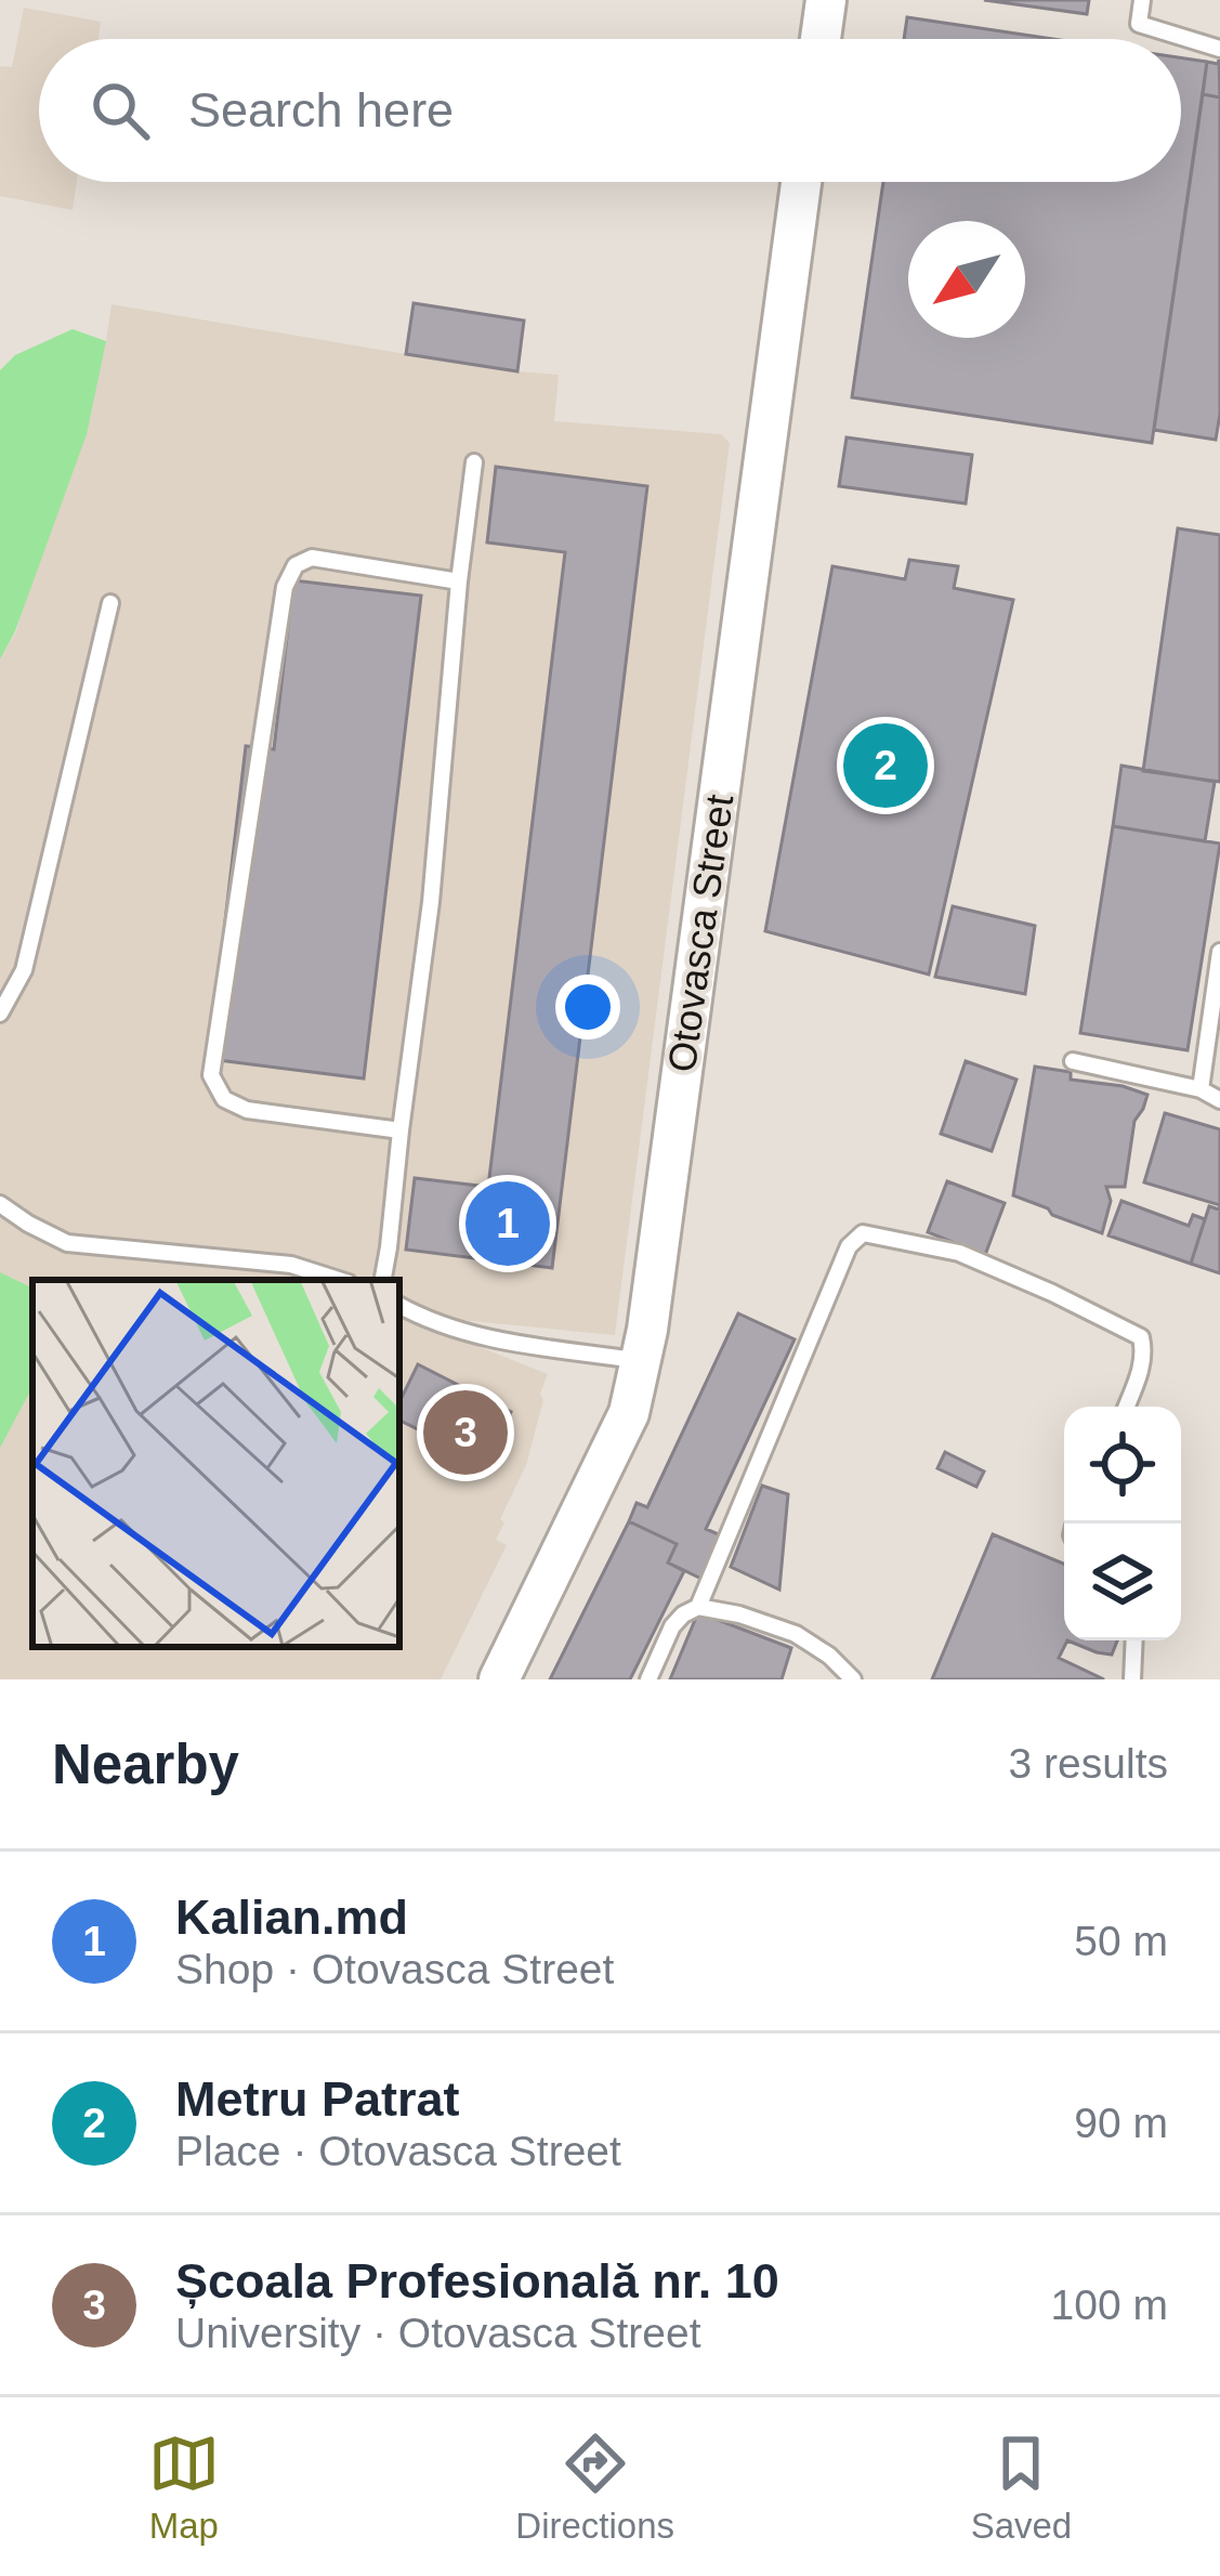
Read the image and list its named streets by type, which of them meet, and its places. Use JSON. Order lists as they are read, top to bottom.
{
  "streets": {
    "street": ["Otovasca Street"]
  },
  "north": "bottom left",
  "page": {
    "search": "Search here",
    "pins": ["2", "1", "3"],
    "heading": ["Nearby", "3 results"],
    "list": [
      {
        "mark": "1",
        "name": "Kalian.md",
        "note": "Shop · Otovasca Street",
        "value": "50 m"
      },
      {
        "mark": "2",
        "name": "Metru Patrat",
        "note": "Place · Otovasca Street",
        "value": "90 m"
      },
      {
        "mark": "3",
        "name": "Școala Profesională nr. 10",
        "note": "University · Otovasca Street",
        "value": "100 m"
      }
    ],
    "nav": ["Map", "Directions", "Saved"]
  }
}
